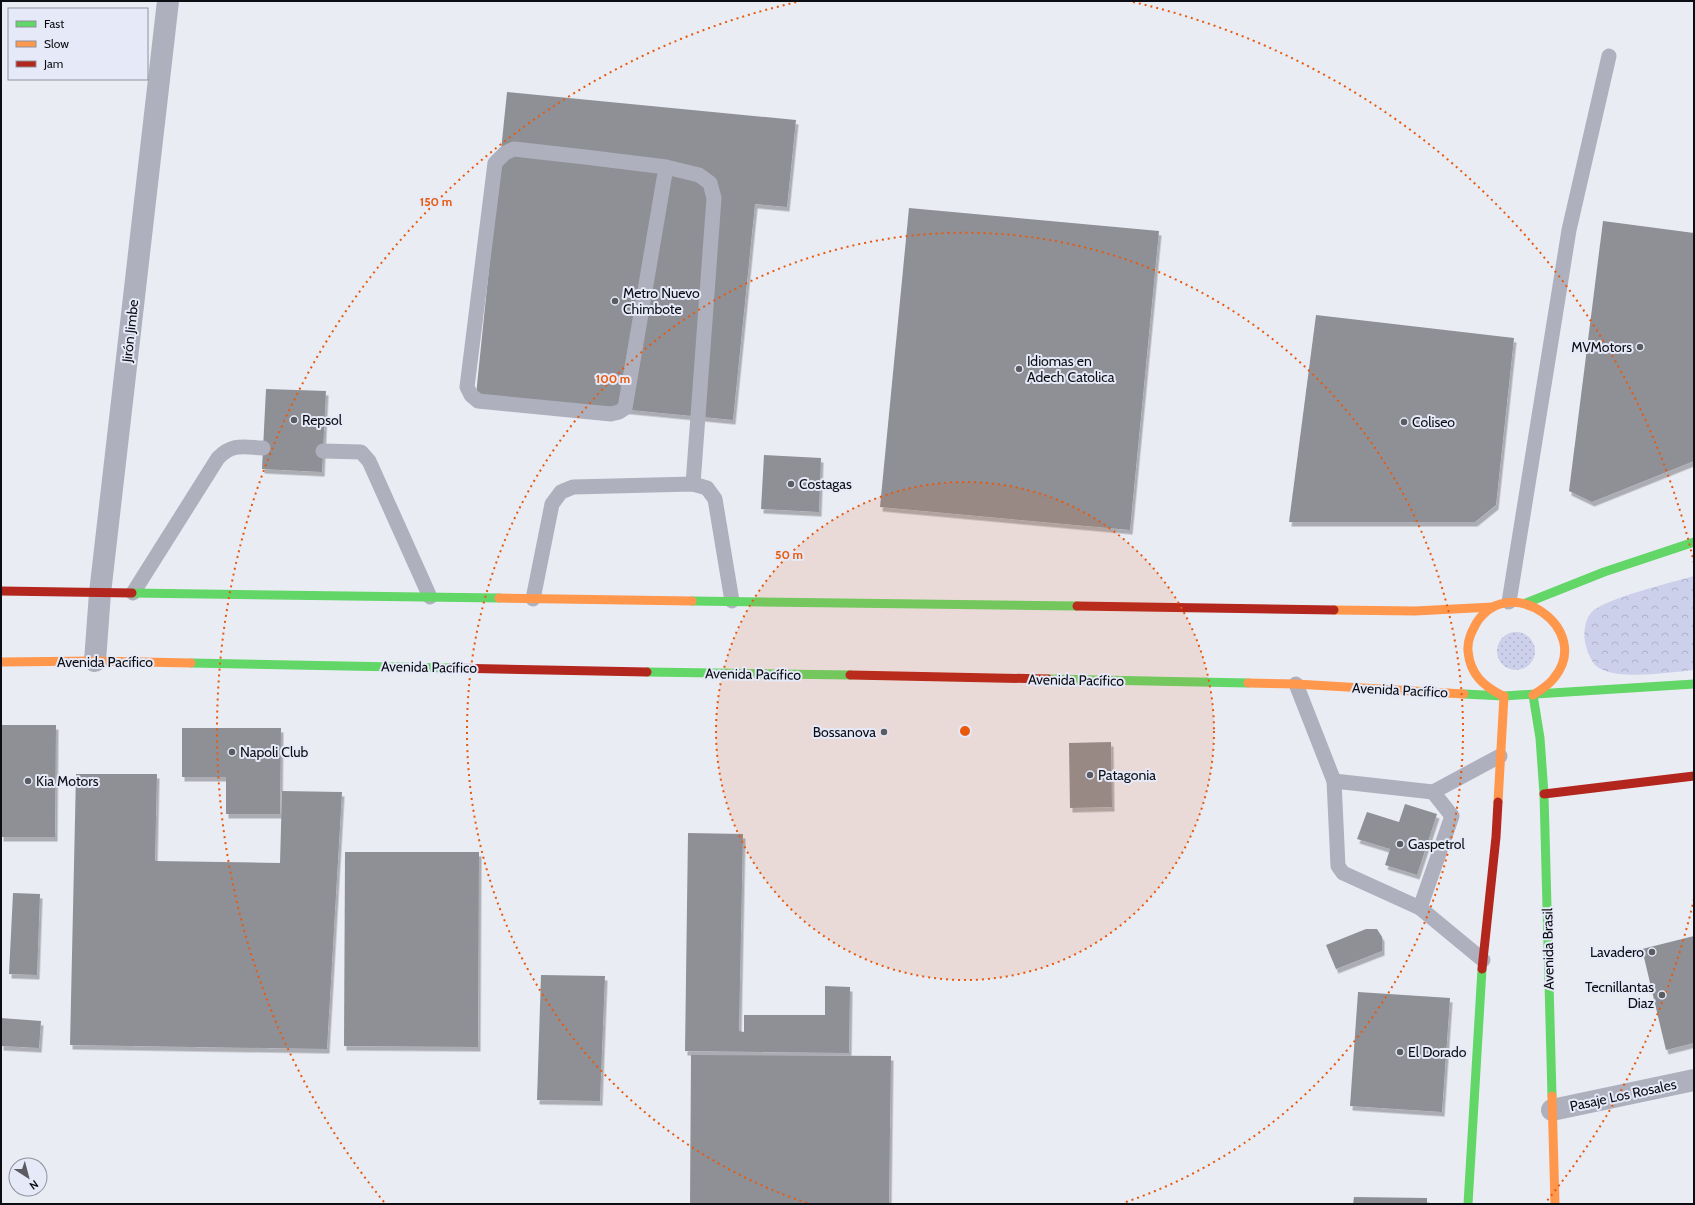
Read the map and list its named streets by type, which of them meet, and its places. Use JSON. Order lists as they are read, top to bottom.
{
  "streets": {
    "main road": ["Avenida Pacífico", "Avenida Brasil"],
    "street": ["Jirón Jimbe", "Pasaje Los Rosales"]
  },
  "crossings": [
    ["Jirón Jimbe", "Avenida Pacífico"],
    ["Avenida Pacífico", "Avenida Brasil"],
    ["Avenida Brasil", "Pasaje Los Rosales"]
  ],
  "places": [
    "Metro Nuevo Chimbote",
    "MVMotors",
    "Idiomas en Adech Catolica",
    "Repsol",
    "Coliseo",
    "Costagas",
    "Bossanova",
    "Napoli Club",
    "Patagonia",
    "Kia Motors",
    "Gaspetrol",
    "Lavadero",
    "Tecnillantas Diaz",
    "El Dorado"
  ],
  "legend": ["Fast", "Slow", "Jam"],
  "north": "bottom right",
  "rings": ["150 m", "100 m", "50 m"]
}
